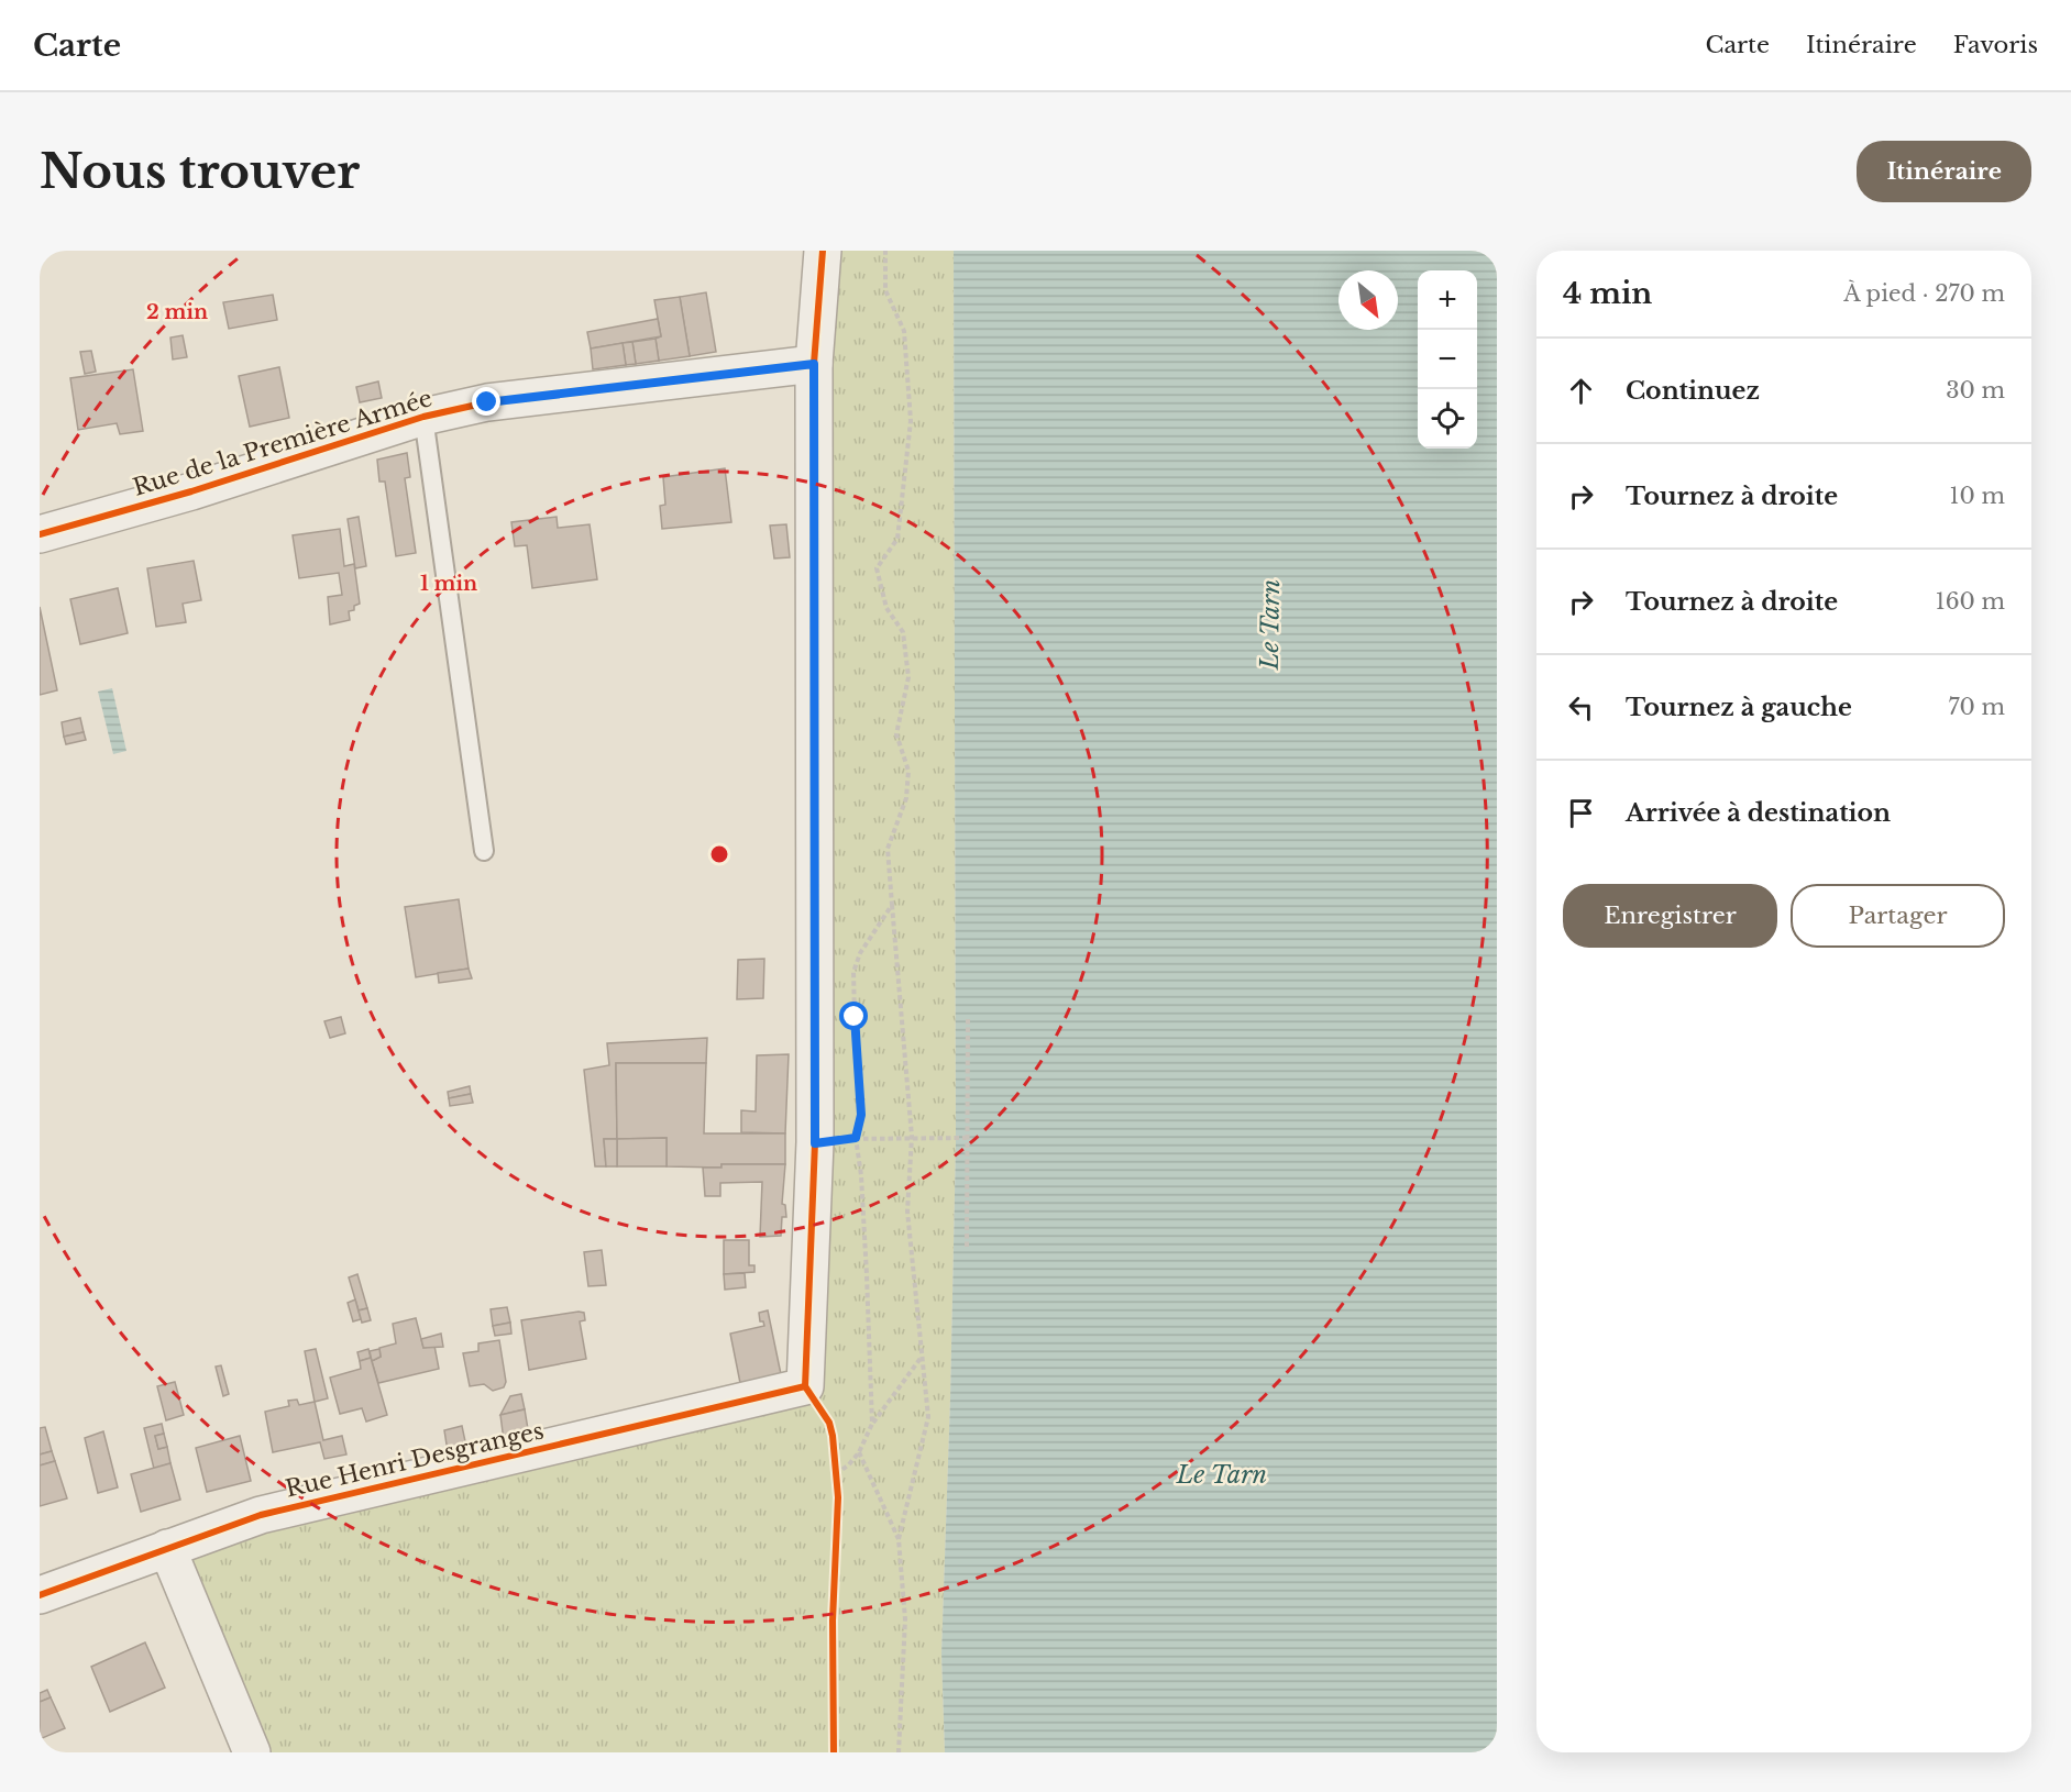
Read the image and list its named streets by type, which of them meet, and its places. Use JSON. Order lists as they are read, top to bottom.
{
  "streets": {
    "street": ["Rue de la Première Armée", "Rue Henri Desgranges"]
  },
  "water": ["Le Tarn"],
  "north": "bottom right",
  "page": {
    "header": "Carte",
    "nav": ["Carte", "Itinéraire", "Favoris"],
    "buttons": [
      "Itinéraire",
      ["Enregistrer", "Partager"]
    ],
    "title": "Nous trouver",
    "heading": ["4 min", "À pied · 270 m"],
    "map_buttons": ["+", "−"],
    "list": [
      ["Continuez", "30 m"],
      ["Tournez à droite", "10 m"],
      ["Tournez à droite", "160 m"],
      ["Tournez à gauche", "70 m"],
      "Arrivée à destination"
    ]
  },
  "rings": ["2 min", "1 min"]
}
